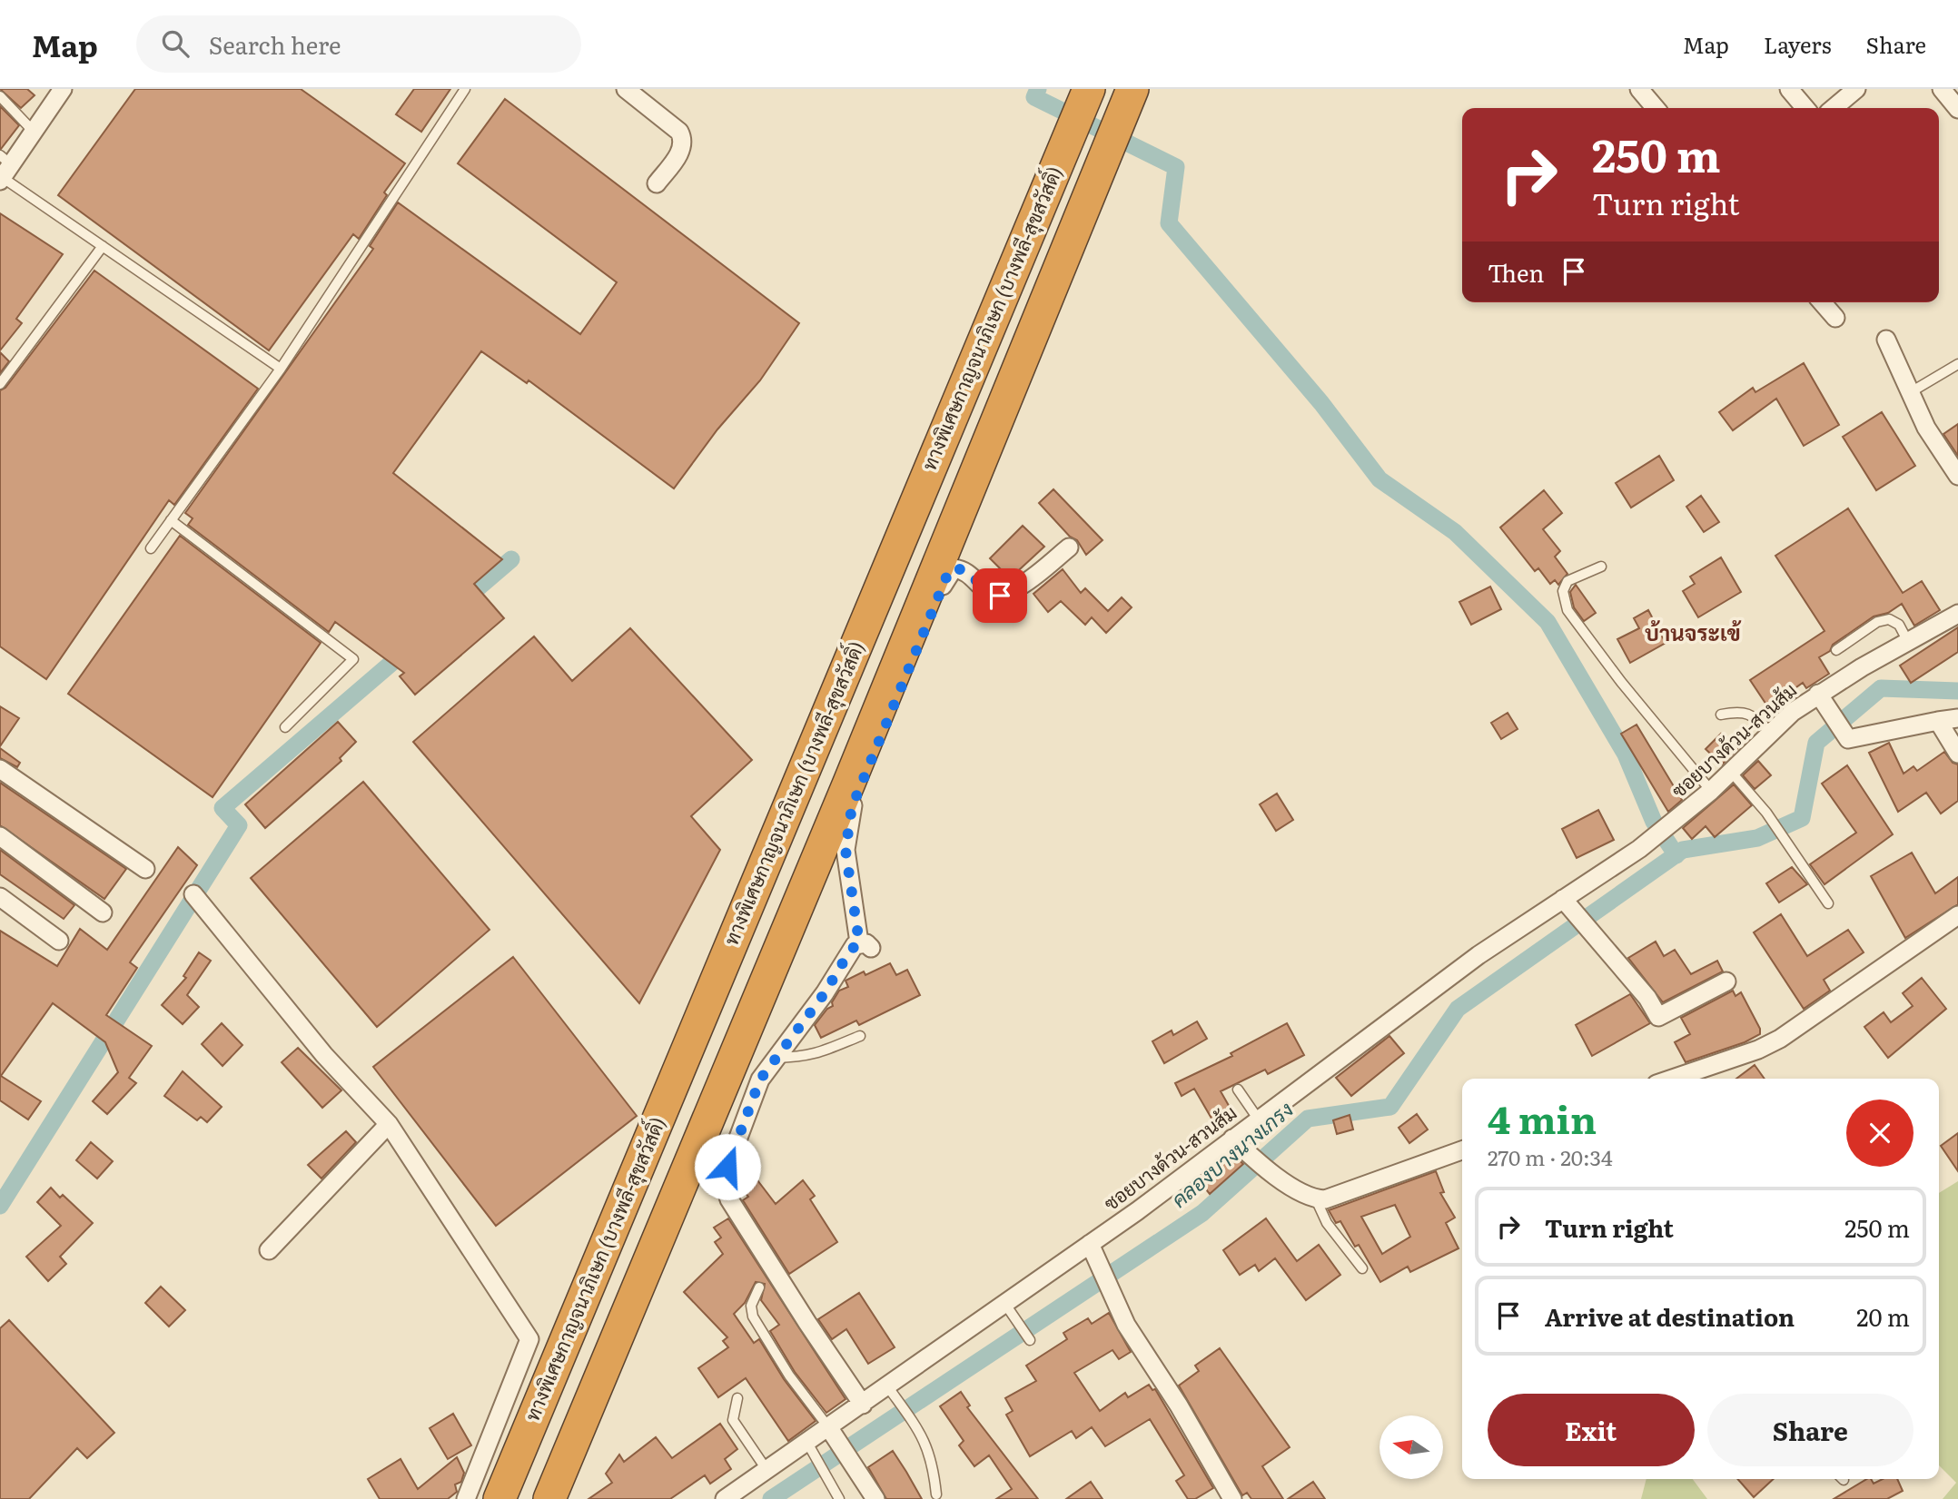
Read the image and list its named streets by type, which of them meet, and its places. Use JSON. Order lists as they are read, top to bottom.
{
  "streets": {
    "highway": ["ทางพิเศษกาญจนาภิเษก (บางพลี-สุขสวัสดิ์)"],
    "street": ["ซอยบางด้วน-สวนส้ม"]
  },
  "districts": ["บ้านจระเข้"],
  "water": ["คลองบางนางเกรง"],
  "north": "left",
  "page": {
    "header": "Map",
    "search": "Search here",
    "nav": ["Map", "Layers", "Share"],
    "turn": ["250 m", "Turn right"],
    "then": "Then",
    "heading": ["4 min", "270 m · 20:34"],
    "list": [
      {
        "name": "Turn right",
        "value": "250 m"
      },
      {
        "name": "Arrive at destination",
        "value": "20 m"
      }
    ],
    "buttons": ["Exit", "Share"]
  }
}
